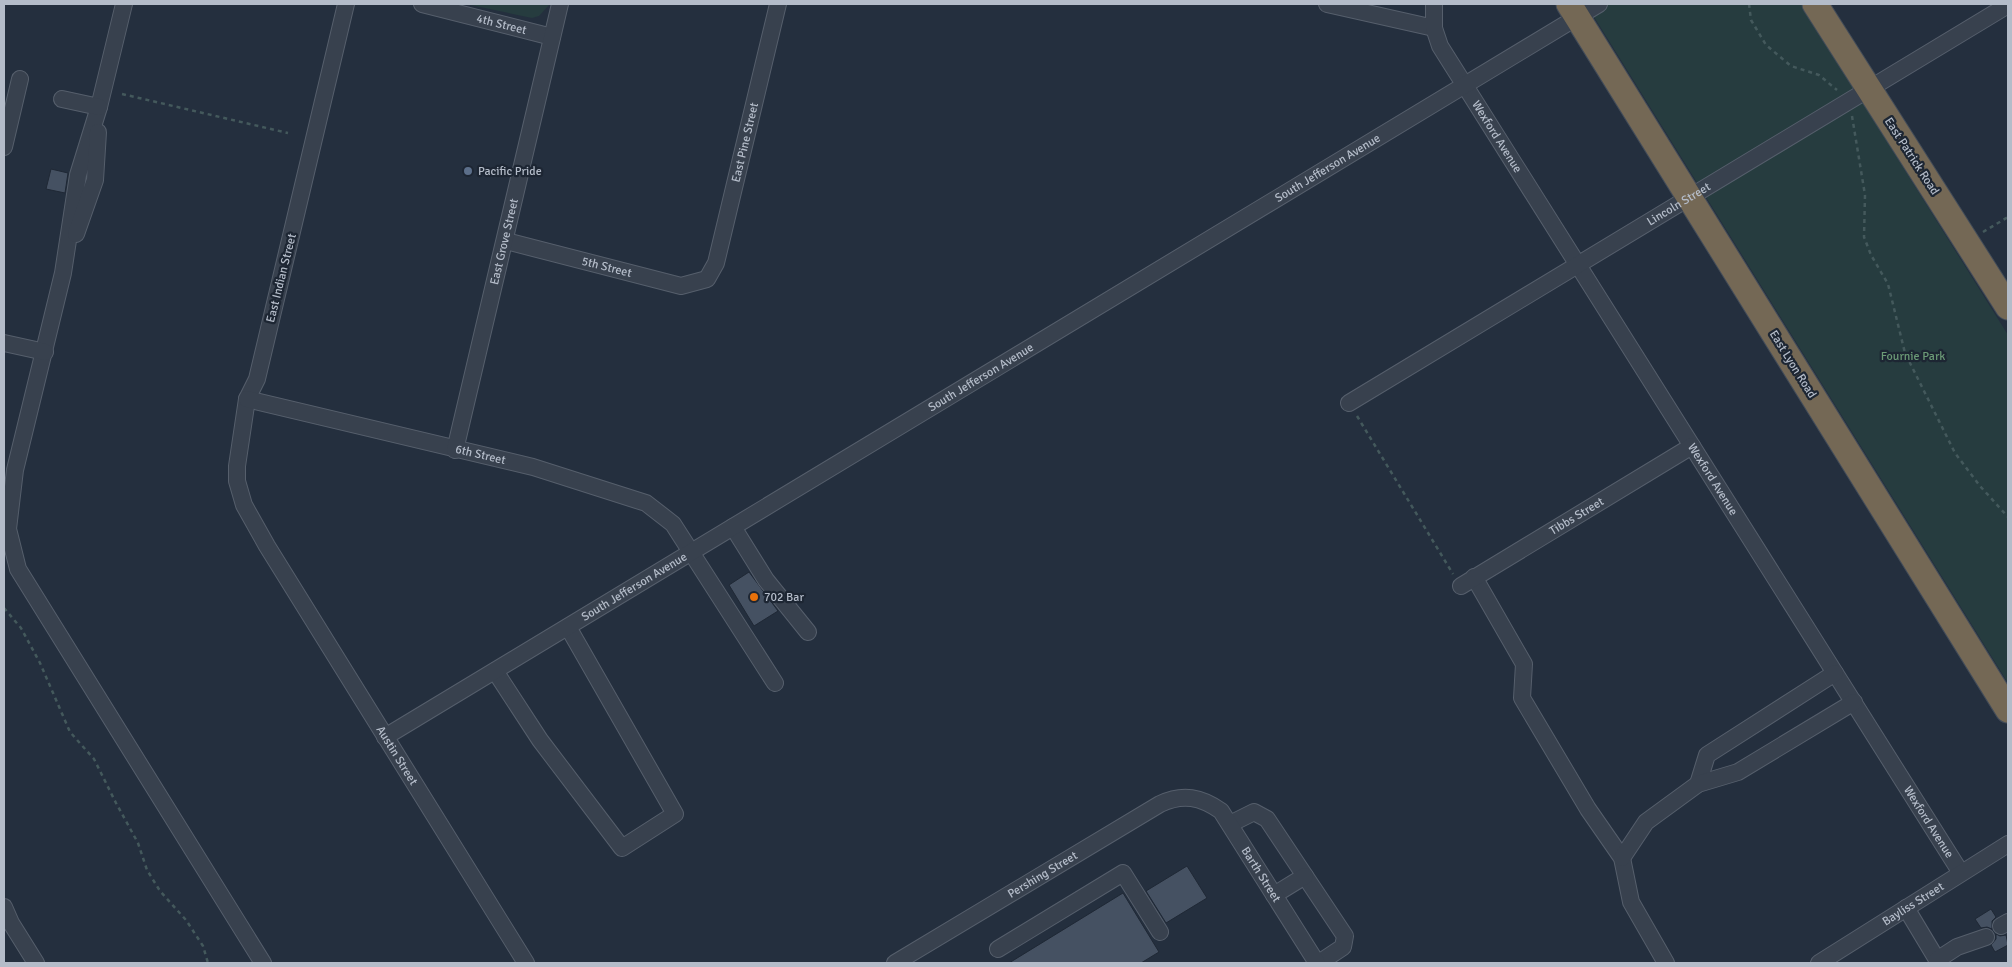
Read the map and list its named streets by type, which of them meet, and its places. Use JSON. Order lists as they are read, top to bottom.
{
  "streets": {
    "highway": ["East Patrick Road", "East Lyon Road"],
    "street": [
      "4th Street",
      "Wexford Avenue",
      "East Pine Street",
      "South Jefferson Avenue",
      "Lincoln Street",
      "East Grove Street",
      "5th Street",
      "East Indian Street",
      "6th Street",
      "Tibbs Street",
      "Austin Street",
      "Barth Street",
      "Pershing Street",
      "Bayliss Street"
    ]
  },
  "crossings": [
    ["4th Street", "East Grove Street"],
    ["Wexford Avenue", "South Jefferson Avenue"],
    ["Wexford Avenue", "Lincoln Street"],
    ["Wexford Avenue", "Tibbs Street"],
    ["Wexford Avenue", "Bayliss Street"],
    ["East Pine Street", "5th Street"],
    ["East Patrick Road", "Lincoln Street"],
    ["South Jefferson Avenue", "East Lyon Road"],
    ["South Jefferson Avenue", "6th Street"],
    ["South Jefferson Avenue", "Austin Street"],
    ["Lincoln Street", "East Lyon Road"],
    ["East Grove Street", "5th Street"],
    ["East Grove Street", "6th Street"],
    ["East Indian Street", "6th Street"],
    ["East Indian Street", "Austin Street"],
    ["Barth Street", "Pershing Street"]
  ],
  "parks": ["Fournie Park"],
  "places": ["Pacific Pride", "702 Bar"]
}
